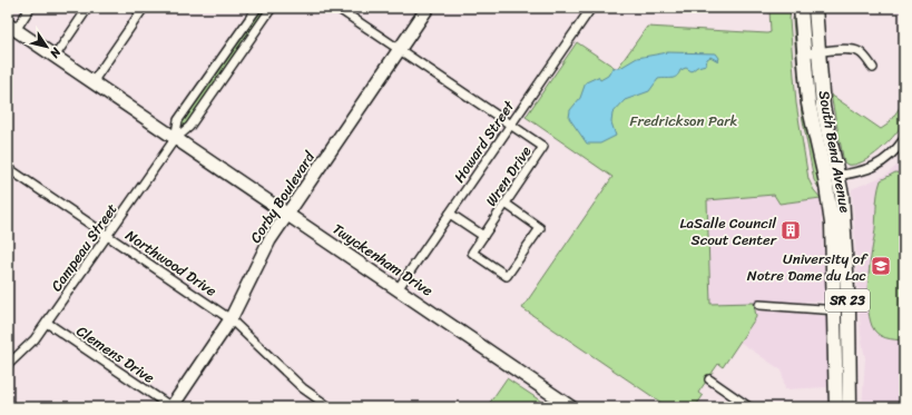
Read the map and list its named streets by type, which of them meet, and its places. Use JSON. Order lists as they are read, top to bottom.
{
  "streets": {
    "main road": ["South Bend Avenue", "SR 23"],
    "street": [
      "Howard Street",
      "Wren Drive",
      "Corby Boulevard",
      "Campeau Street",
      "Twyckenham Drive",
      "Northwood Drive",
      "Clemens Drive"
    ]
  },
  "crossings": [
    ["Howard Street", "Wren Drive"],
    ["Howard Street", "Twyckenham Drive"],
    ["Corby Boulevard", "Twyckenham Drive"],
    ["Corby Boulevard", "Northwood Drive"],
    ["Corby Boulevard", "Clemens Drive"],
    ["Campeau Street", "Twyckenham Drive"],
    ["Campeau Street", "Northwood Drive"],
    ["Campeau Street", "Clemens Drive"]
  ],
  "parks": ["Fredrickson Park"],
  "places": {
    "building": ["LaSalle Council Scout Center"],
    "school or university": ["University of Notre Dame du Lac"]
  },
  "north": "bottom right"
}
